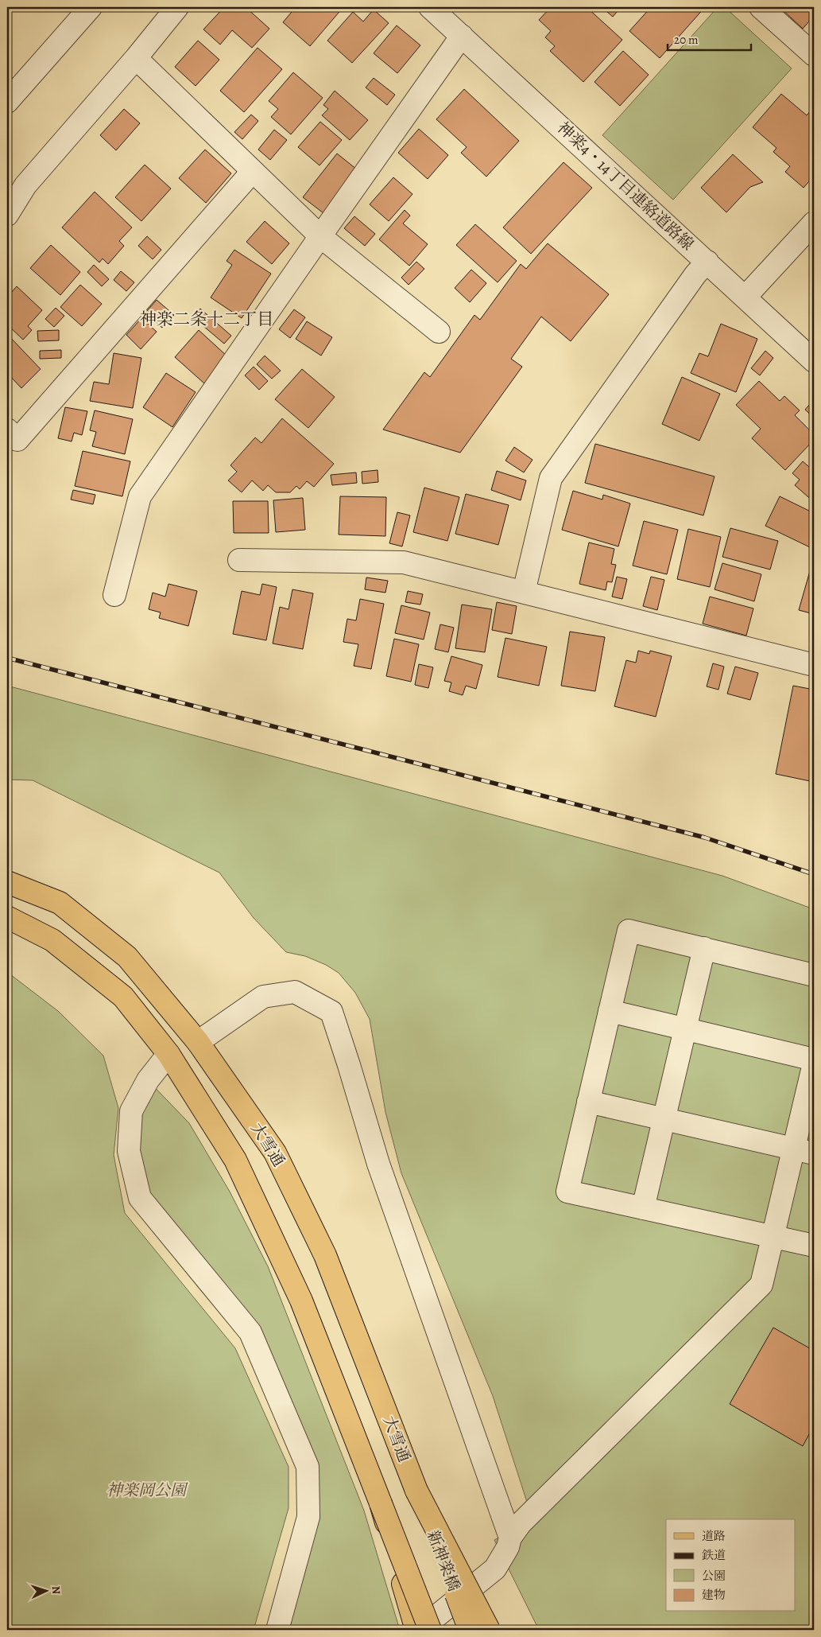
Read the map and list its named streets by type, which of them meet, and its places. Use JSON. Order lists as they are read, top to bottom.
{
  "streets": {
    "main road": ["大雪通", "新神楽橋"],
    "street": ["神楽4・14丁目連絡道路線"]
  },
  "crossings": [
    ["大雪通", "新神楽橋"]
  ],
  "districts": ["神楽二条十二丁目"],
  "parks": ["神楽岡公園"],
  "legend": [
    "道路",
    "鉄道",
    "公園",
    "建物"
  ],
  "scale_bar": "20 m",
  "north": "right"
}
